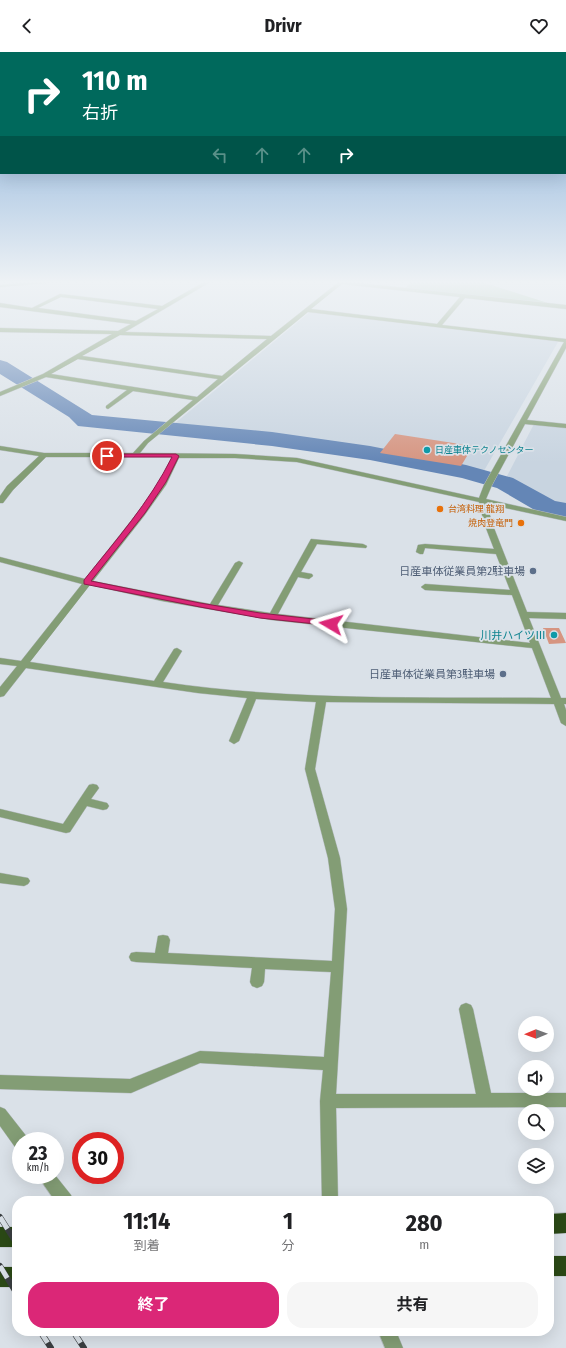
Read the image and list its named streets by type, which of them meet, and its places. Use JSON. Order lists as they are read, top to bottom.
{
  "places": [
    "日産車体テクノセンター",
    "台湾料理 龍翔",
    "焼肉登竜門",
    "日産車体従業員第2駐車場",
    "川井ハイツⅢ",
    "日産車体従業員第3駐車場"
  ],
  "north": "left",
  "page": {
    "header": "Drivr",
    "turn": ["110 m", "右折"],
    "speed": "23 km/h",
    "limit": "30",
    "eta": [
      "11:14",
      "到着",
      "1",
      "分",
      "280",
      "m"
    ],
    "buttons": ["終了", "共有"]
  }
}
